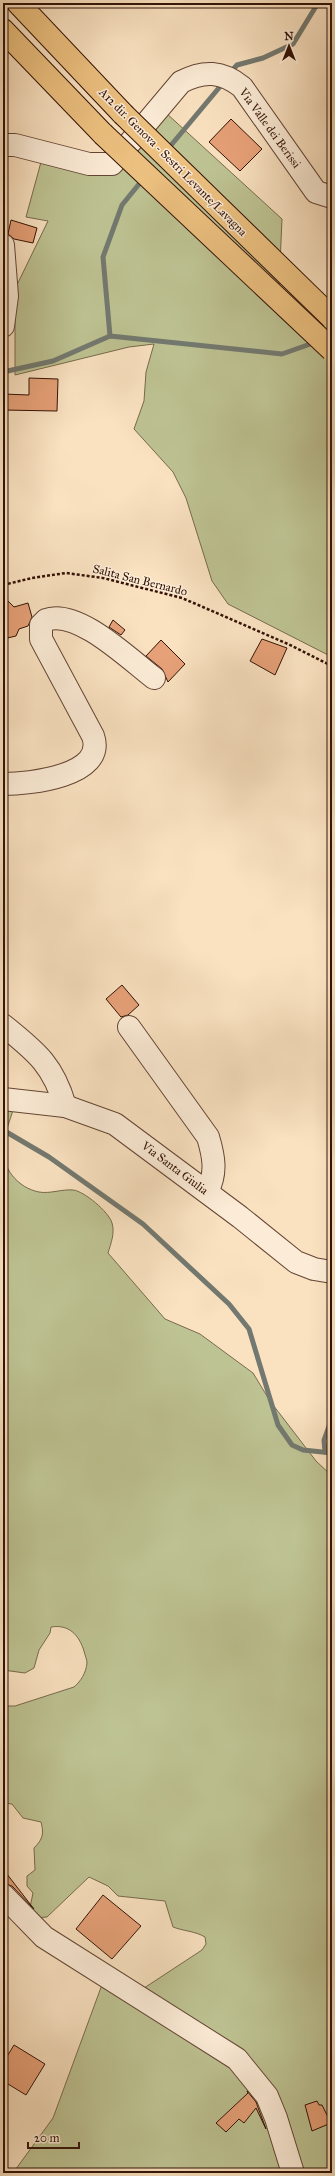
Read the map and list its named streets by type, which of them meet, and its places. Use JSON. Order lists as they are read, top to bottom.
{
  "streets": {
    "highway": ["A12 dir. Genova - Sestri Levante/Lavagna"],
    "street": ["Via Valle dei Berissi", "Via Santa Giulia"],
    "path": ["Salita San Bernardo"]
  },
  "scale_bar": "20 m",
  "north": "top"
}
